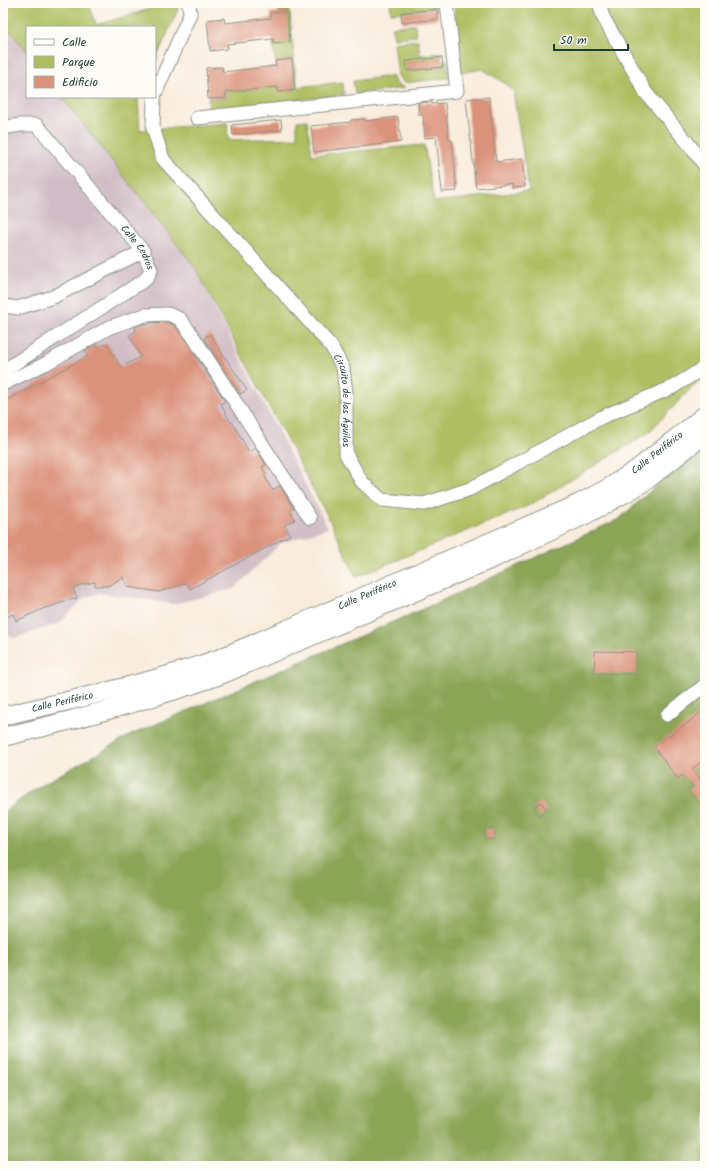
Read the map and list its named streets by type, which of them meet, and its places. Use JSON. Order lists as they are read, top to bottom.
{
  "streets": {
    "highway": ["Calle Periférico"],
    "street": ["Calle Cedros", "Circuito de las Águilas"]
  },
  "legend": ["Calle", "Parque", "Edificio"],
  "scale_bar": "50 m"
}
